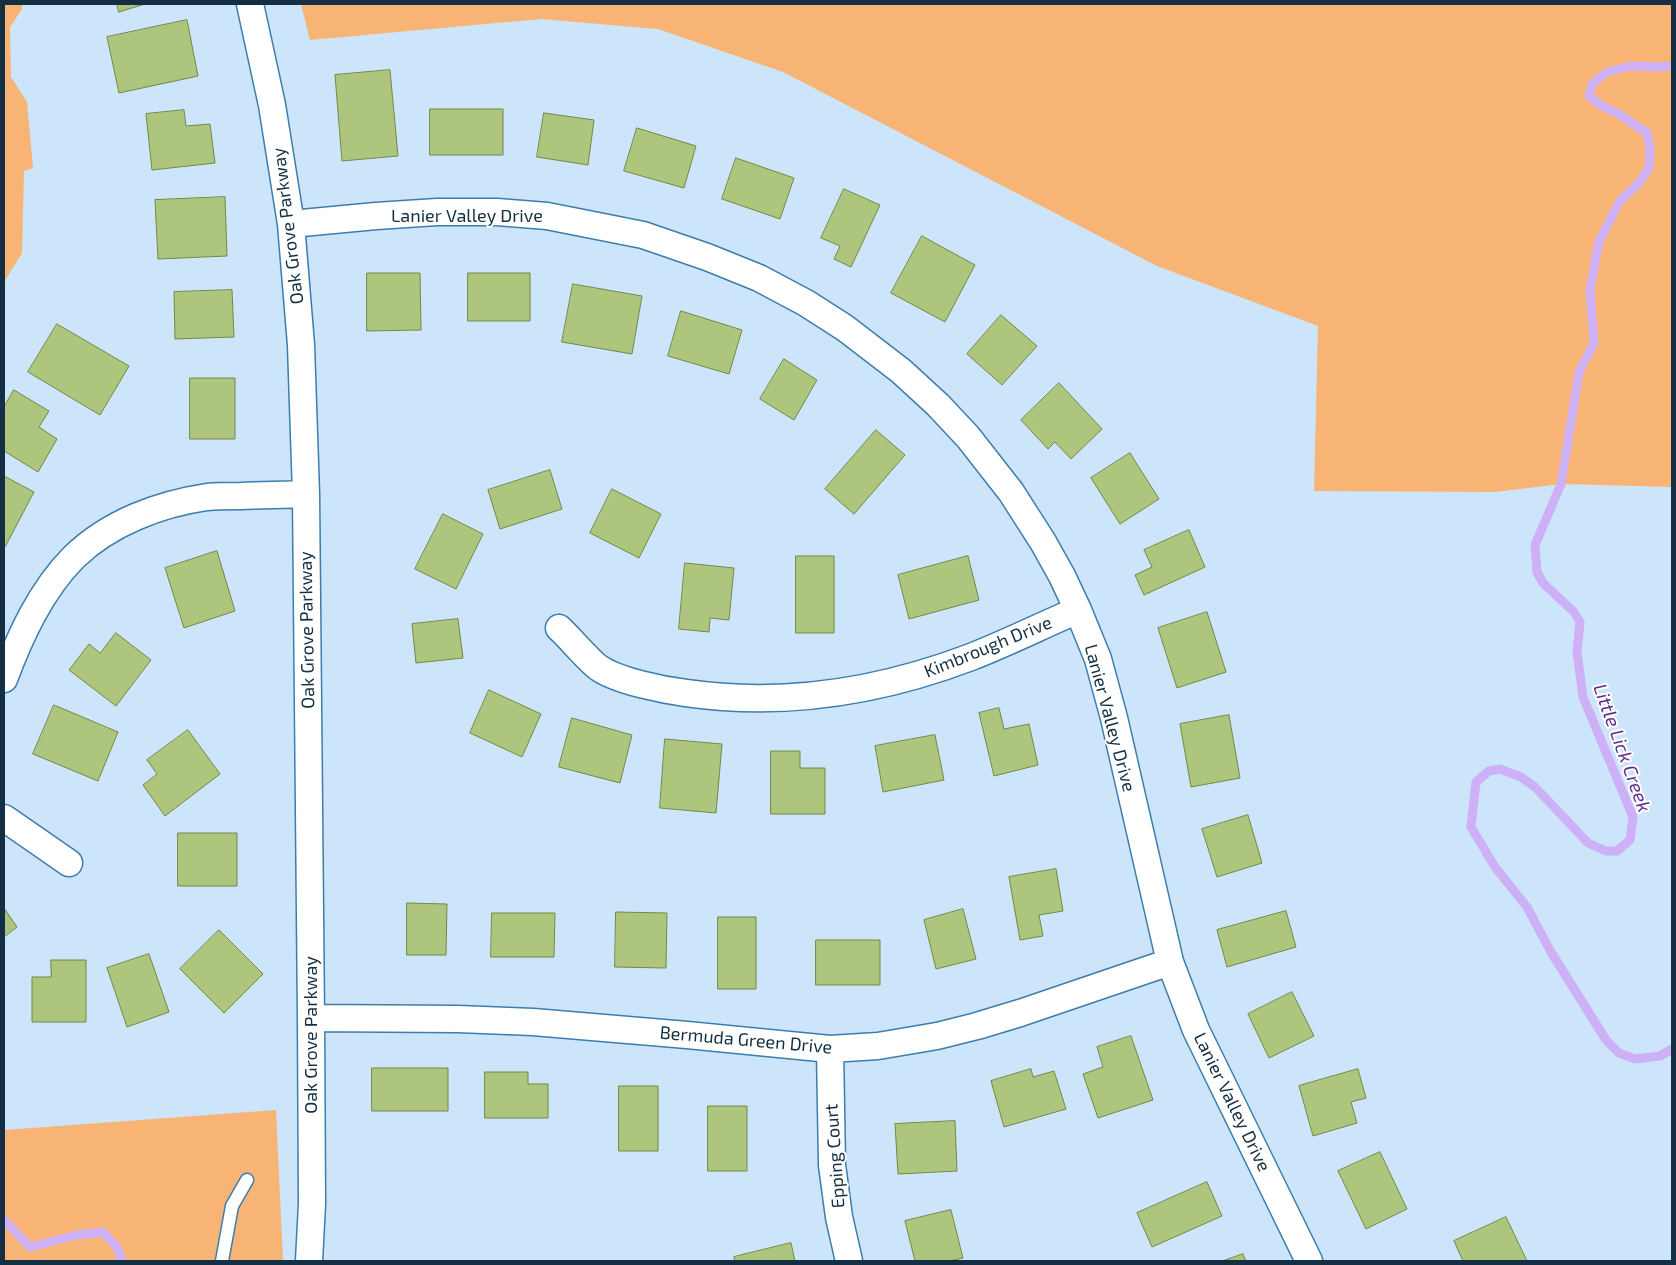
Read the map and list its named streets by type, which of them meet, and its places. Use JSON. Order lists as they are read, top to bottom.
{
  "streets": {
    "street": [
      "Lanier Valley Drive",
      "Oak Grove Parkway",
      "Kimbrough Drive",
      "Bermuda Green Drive",
      "Epping Court"
    ]
  },
  "crossings": [
    ["Lanier Valley Drive", "Oak Grove Parkway"],
    ["Lanier Valley Drive", "Kimbrough Drive"],
    ["Lanier Valley Drive", "Bermuda Green Drive"],
    ["Oak Grove Parkway", "Bermuda Green Drive"],
    ["Bermuda Green Drive", "Epping Court"]
  ],
  "water": ["Little Lick Creek"]
}
